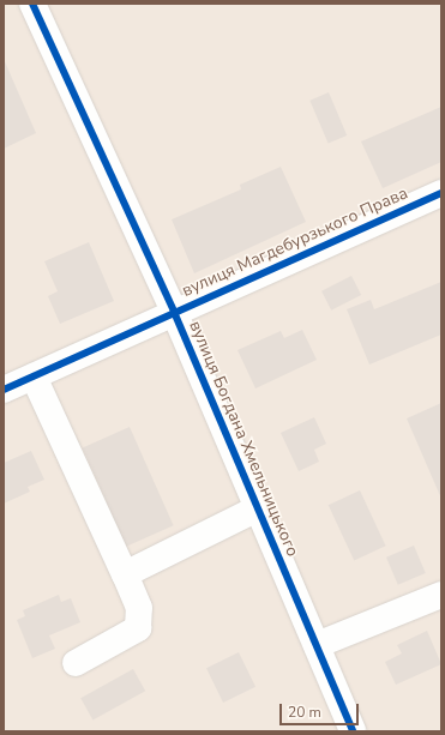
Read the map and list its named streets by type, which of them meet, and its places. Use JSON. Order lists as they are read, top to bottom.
{
  "streets": {
    "street": ["вулиця Магдебурзького Права", "вулиця Богдана Хмельницького"]
  },
  "crossings": [
    ["вулиця Магдебурзького Права", "вулиця Богдана Хмельницького"]
  ],
  "scale_bar": "20 m"
}
